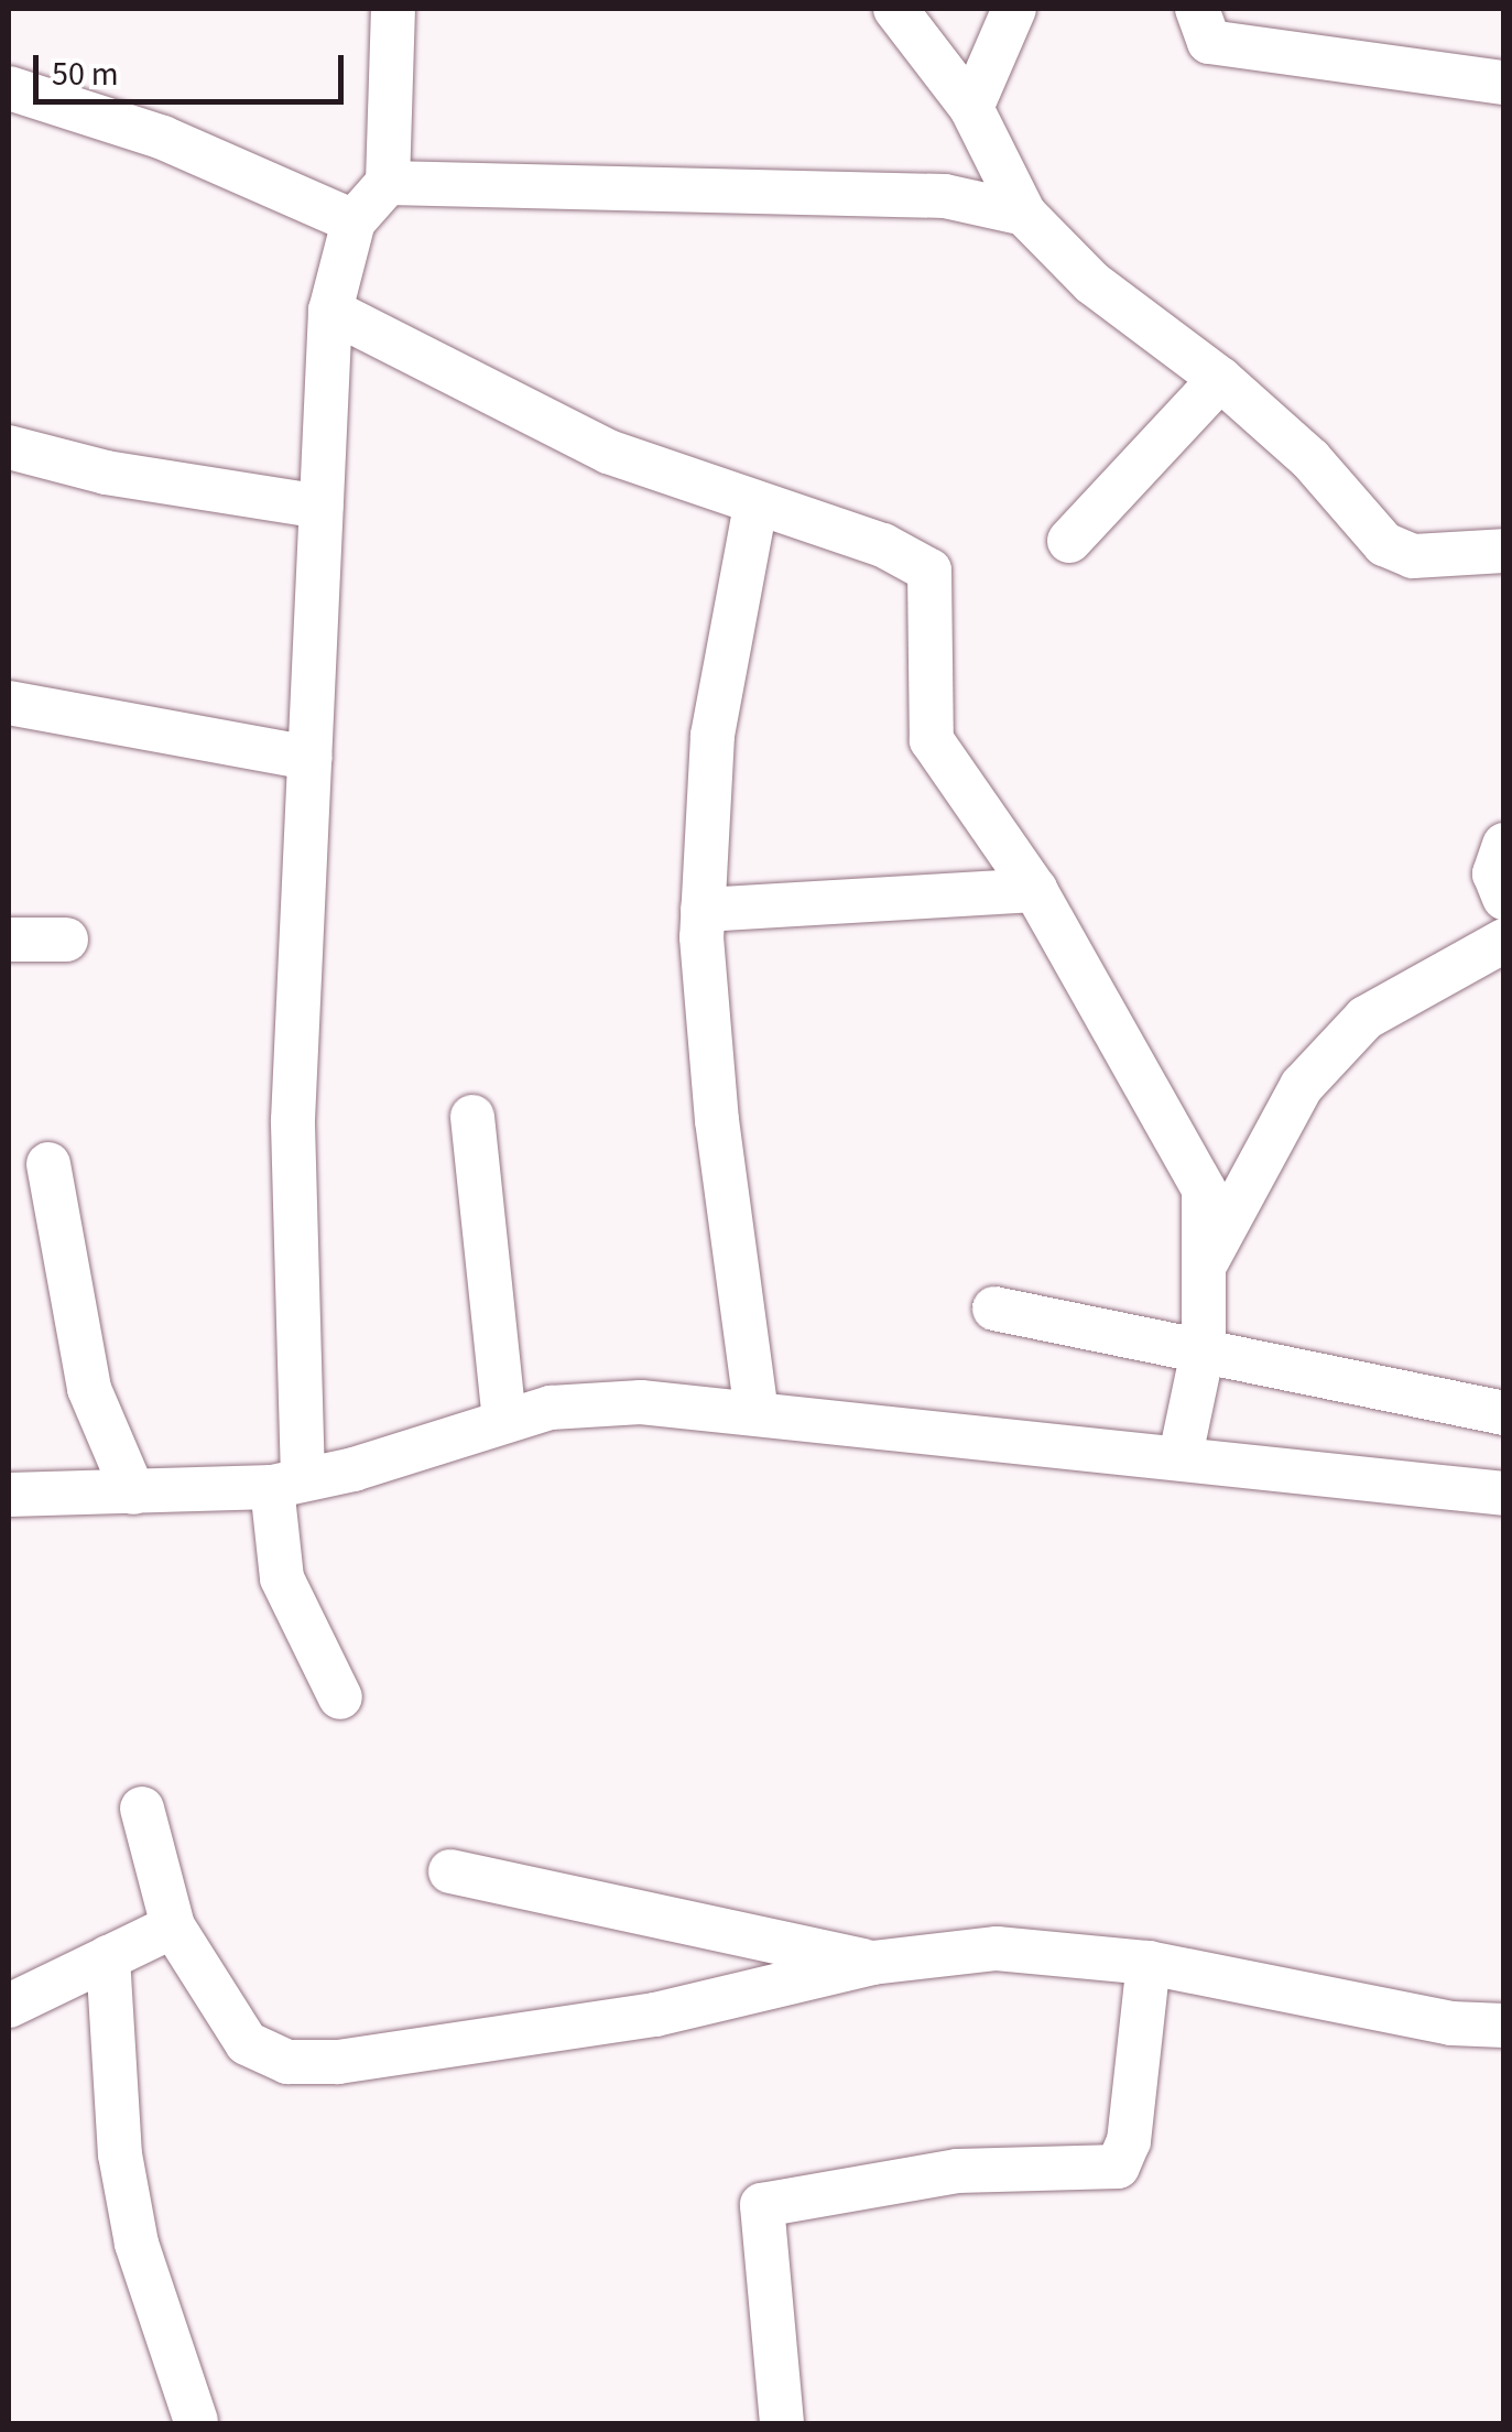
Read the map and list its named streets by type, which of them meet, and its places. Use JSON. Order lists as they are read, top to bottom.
{
  "scale_bar": "50 m"
}
